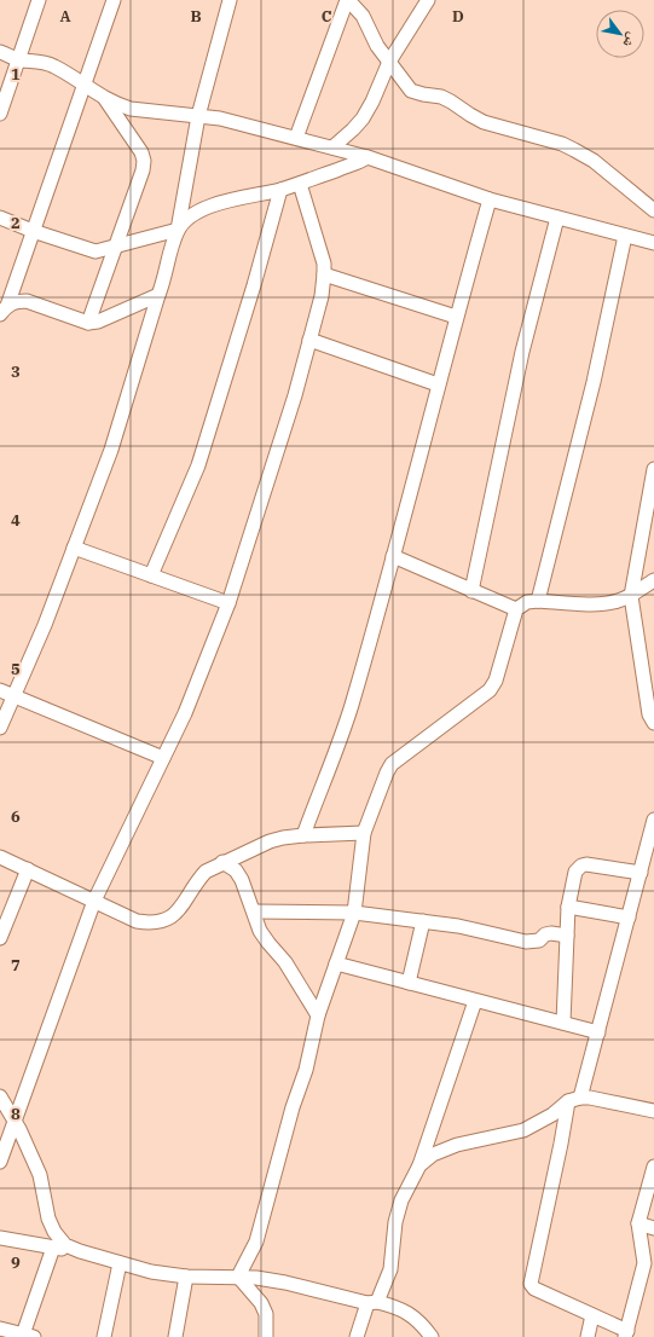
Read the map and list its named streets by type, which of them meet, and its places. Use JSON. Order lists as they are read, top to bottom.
{
  "north": "bottom right",
  "grid": {
    "columns": [
      "A",
      "B",
      "C",
      "D"
    ],
    "rows": [
      "1",
      "2",
      "3",
      "4",
      "5",
      "6",
      "7",
      "8",
      "9"
    ]
  }
}
